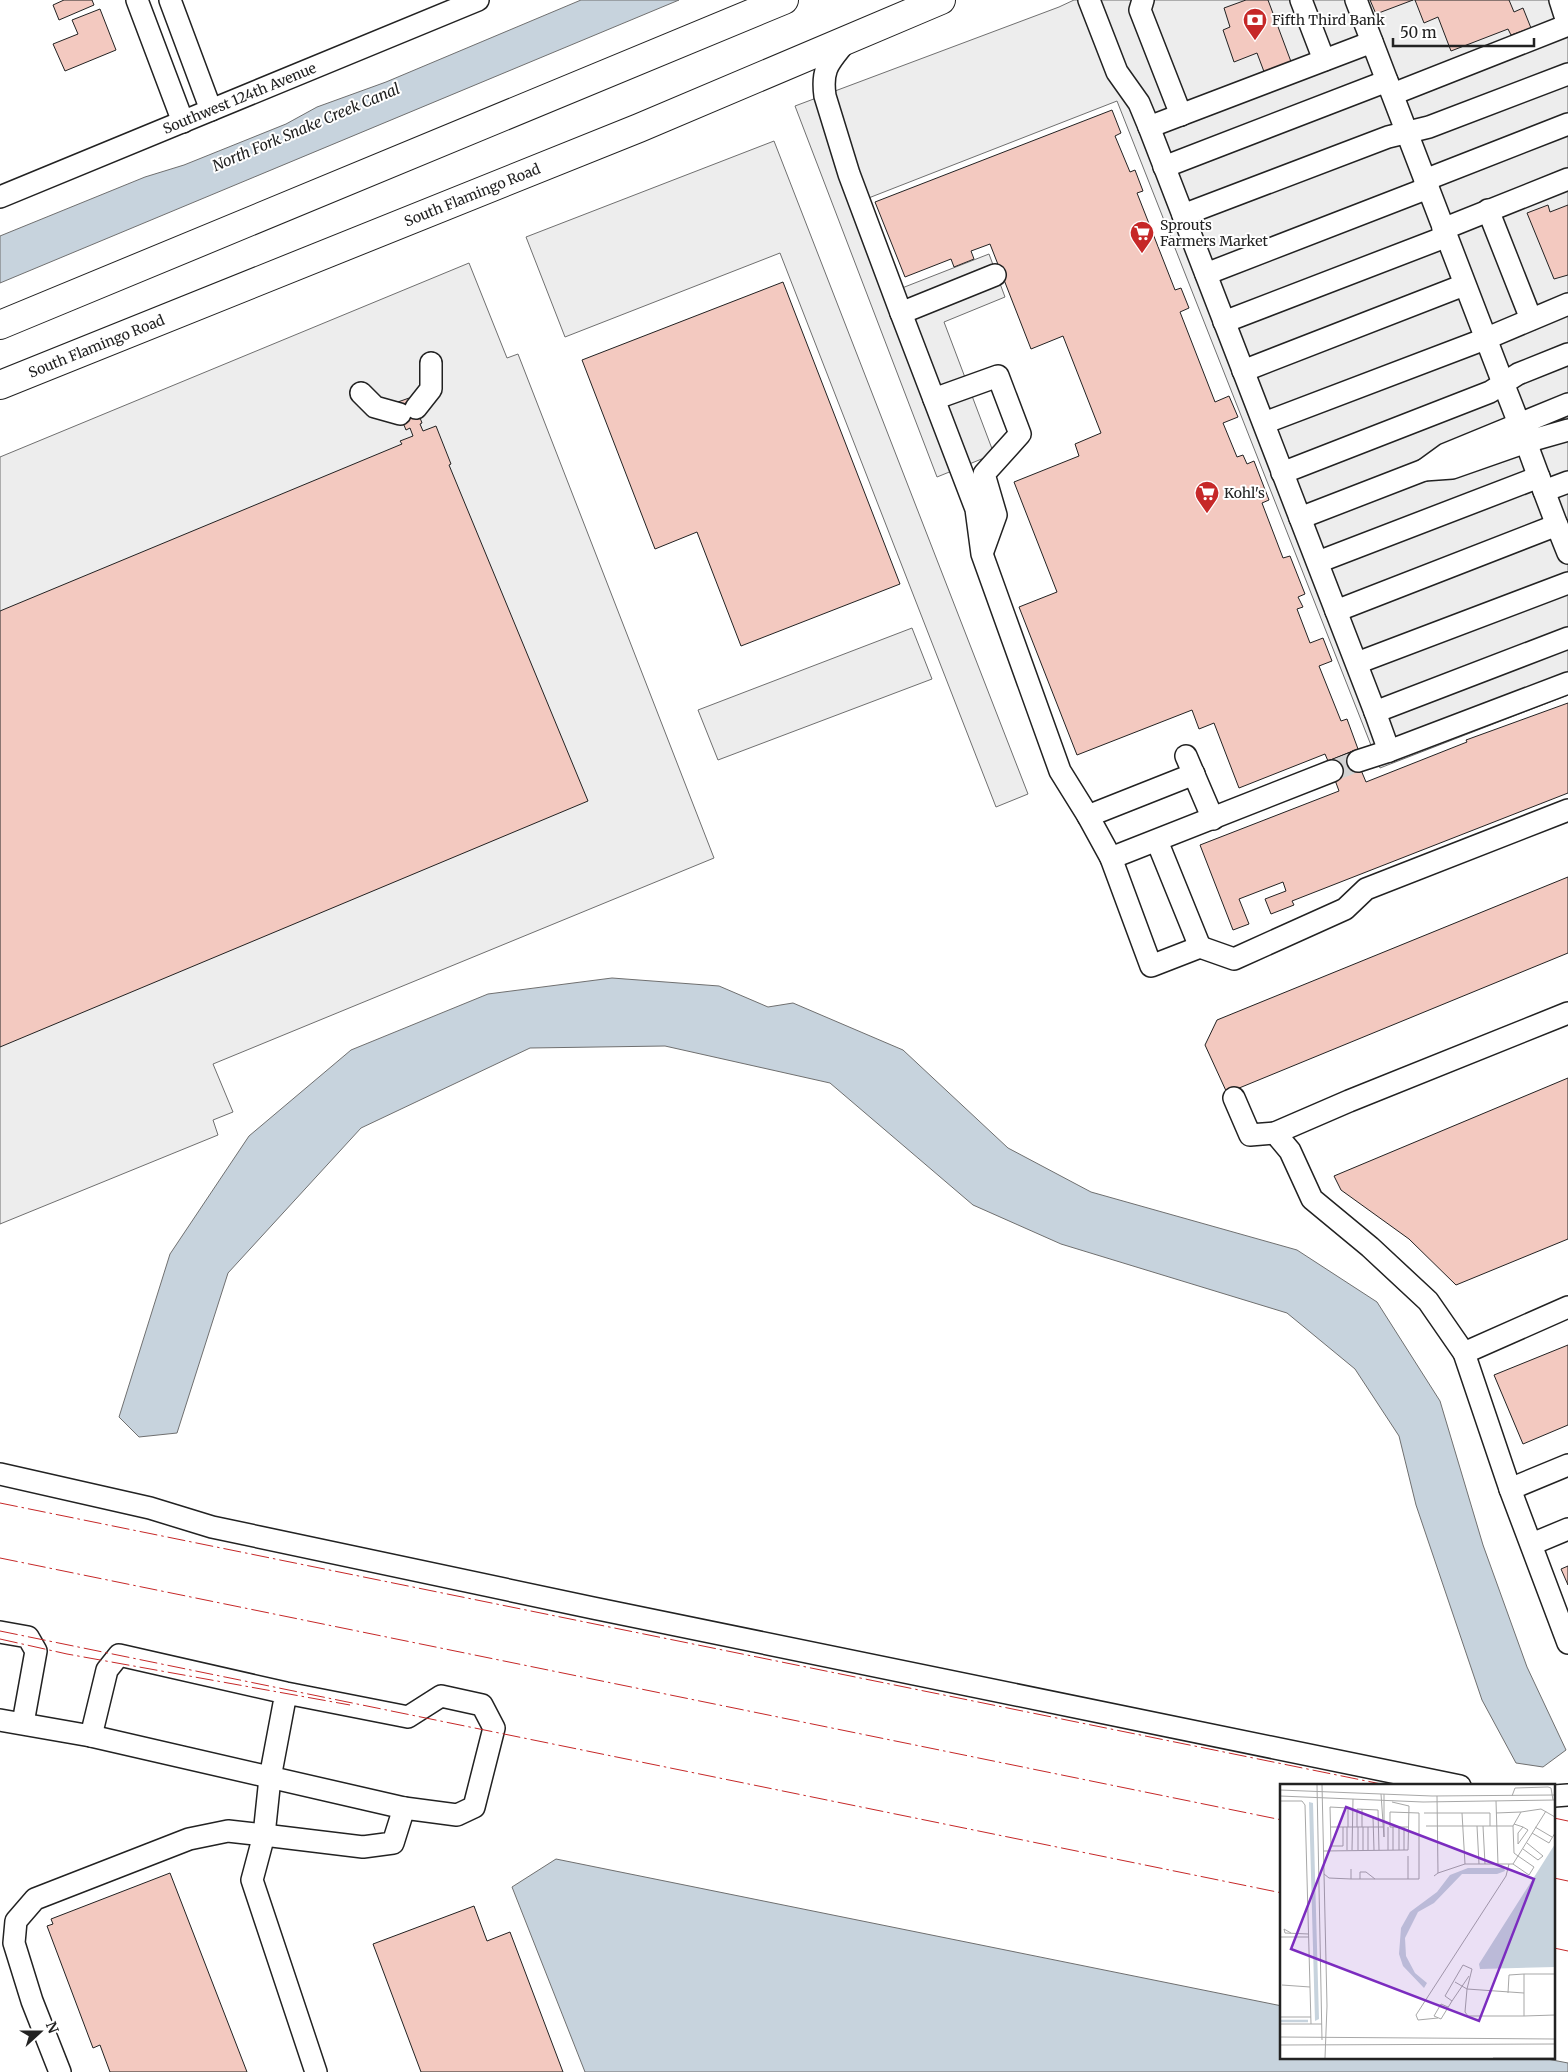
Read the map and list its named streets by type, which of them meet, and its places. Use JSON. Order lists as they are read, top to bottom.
{
  "streets": {
    "main road": ["South Flamingo Road"],
    "street": ["Southwest 124th Avenue"]
  },
  "water": ["North Fork Snake Creek Canal"],
  "places": {
    "bank": ["Fifth Third Bank"],
    "supermarket": ["Sprouts Farmers Market", "Kohl's"]
  },
  "scale_bar": "50 m",
  "north": "right"
}
